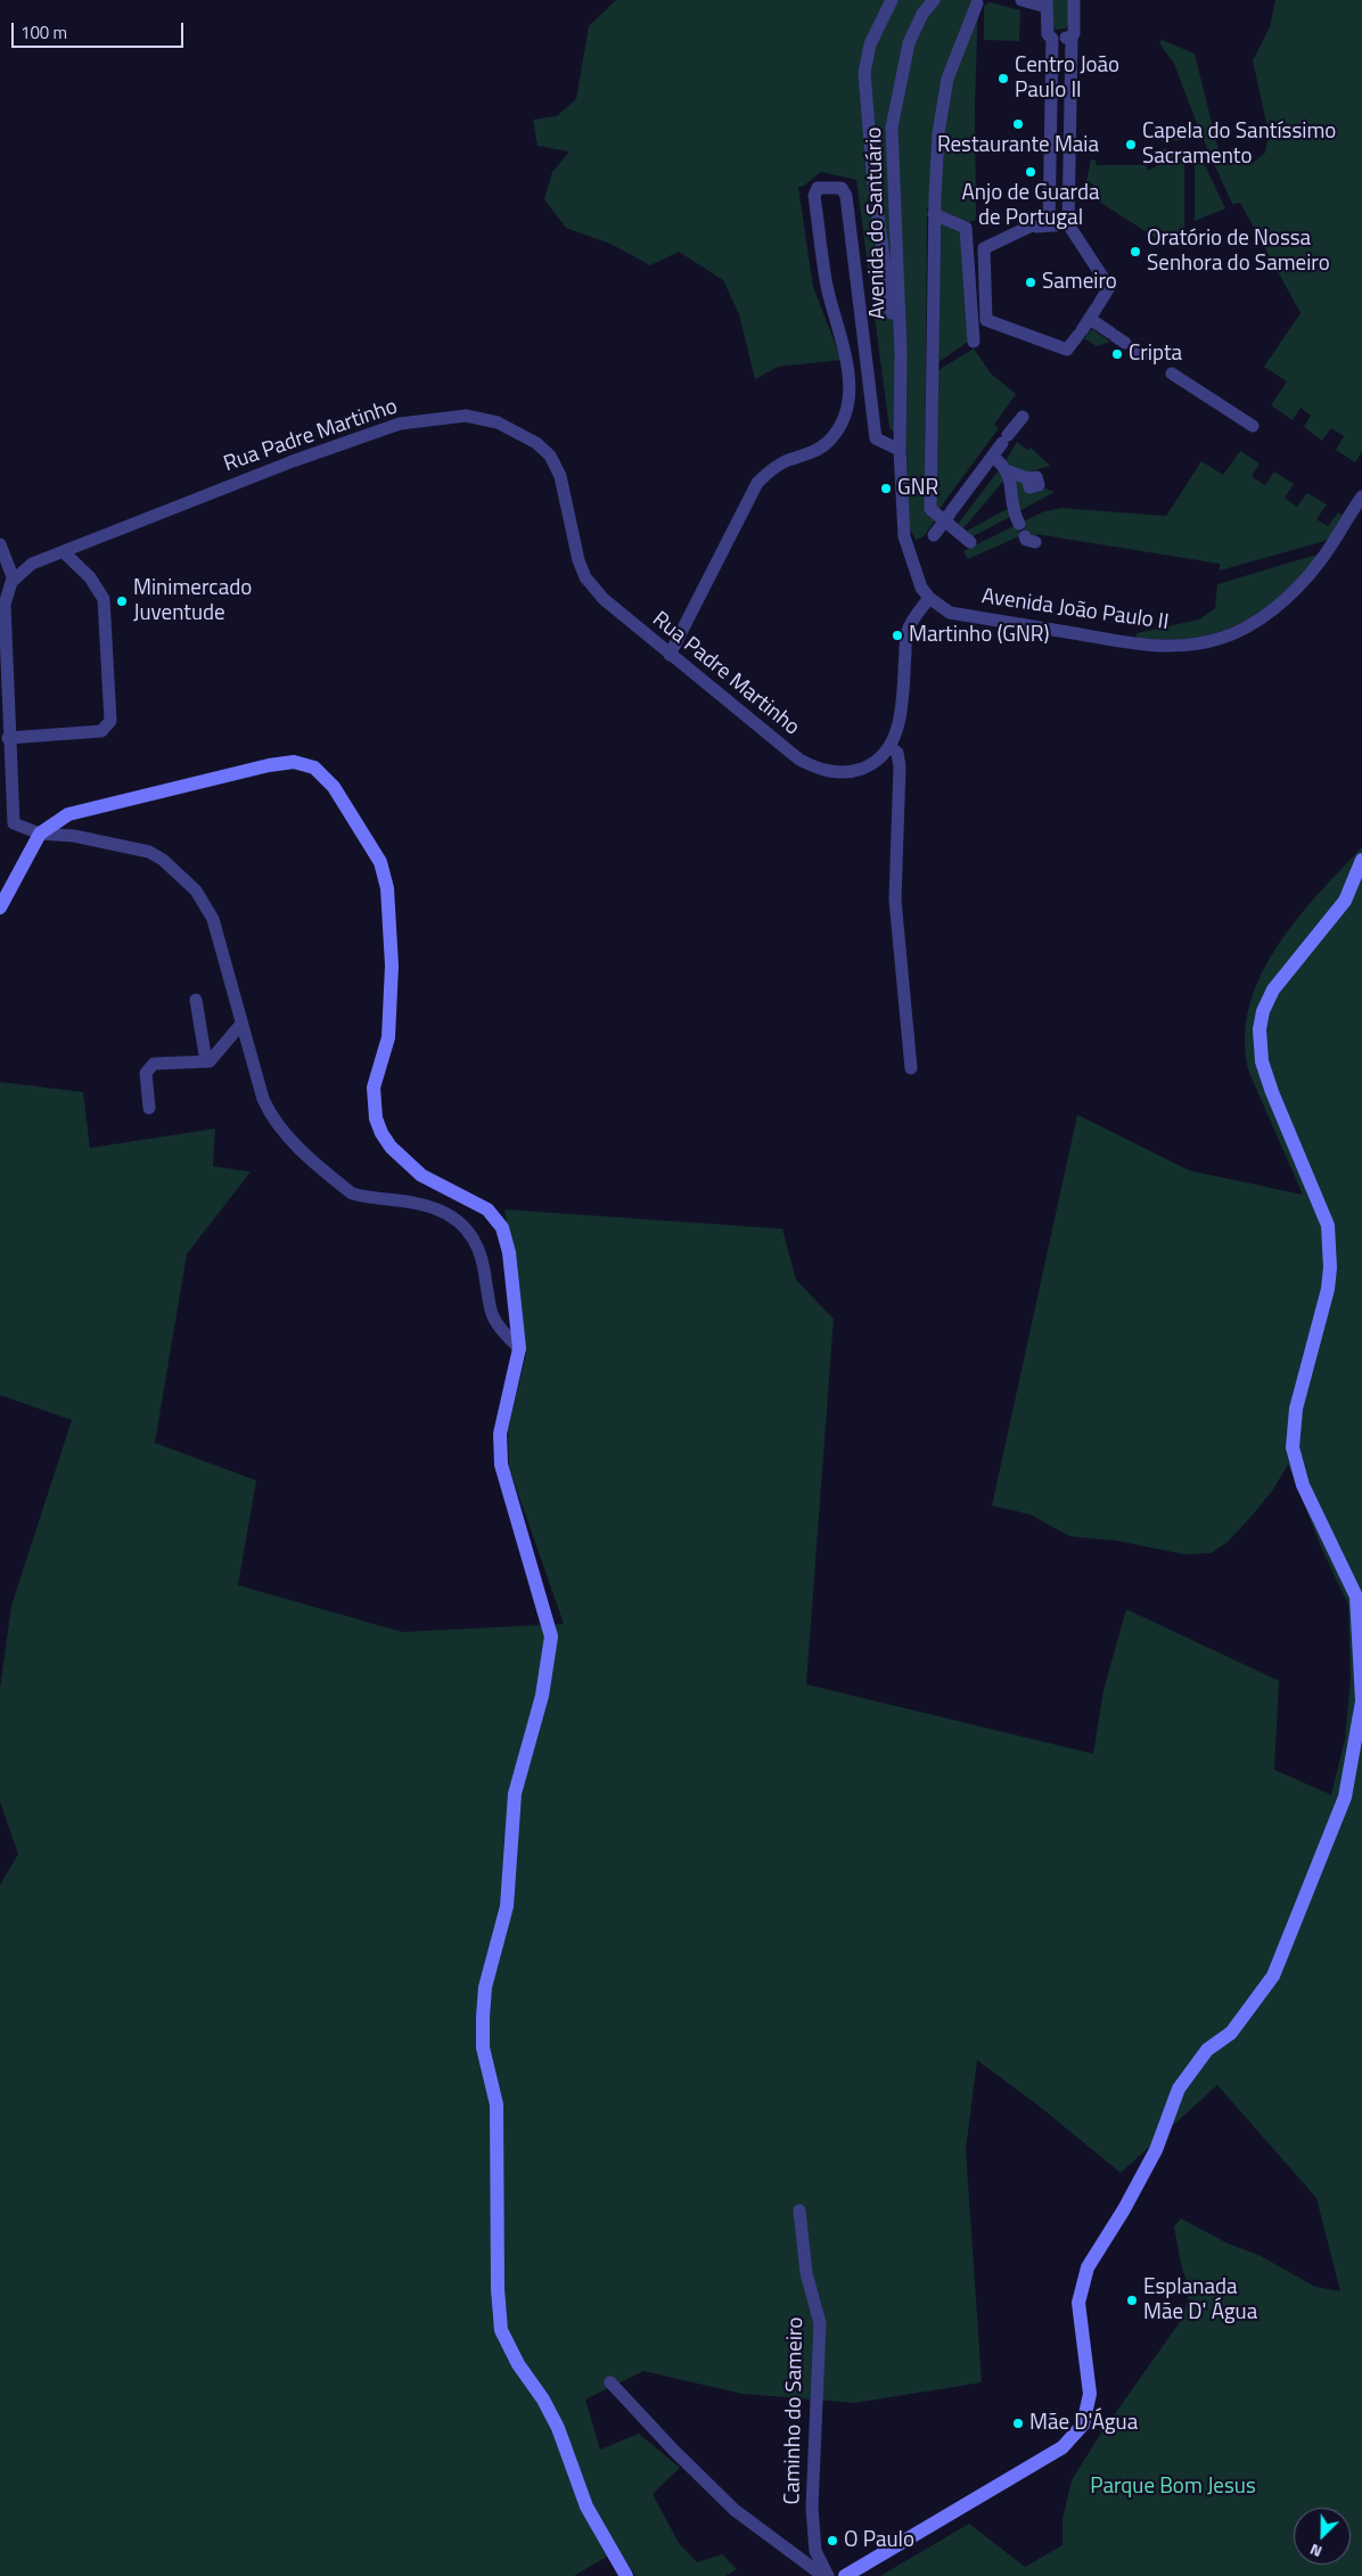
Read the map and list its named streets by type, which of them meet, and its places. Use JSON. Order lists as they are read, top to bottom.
{
  "streets": {
    "street": [
      "Avenida do Santuário",
      "Rua Padre Martinho",
      "Avenida João Paulo II",
      "Caminho do Sameiro"
    ]
  },
  "crossings": [
    ["Avenida do Santuário", "Rua Padre Martinho"],
    ["Avenida do Santuário", "Avenida João Paulo II"],
    ["Rua Padre Martinho", "Avenida João Paulo II"]
  ],
  "parks": ["Parque Bom Jesus"],
  "places": [
    "Centro João Paulo II",
    "Restaurante Maia",
    "Capela do Santíssimo Sacramento",
    "Anjo de Guarda de Portugal",
    "Oratório de Nossa Senhora do Sameiro",
    "Sameiro",
    "Cripta",
    "GNR",
    "Minimercado Juventude",
    "Martinho (GNR)",
    "Esplanada Mãe D' Água",
    "Mãe D'Água",
    "O Paulo"
  ],
  "scale_bar": "100 m",
  "north": "bottom left"
}
